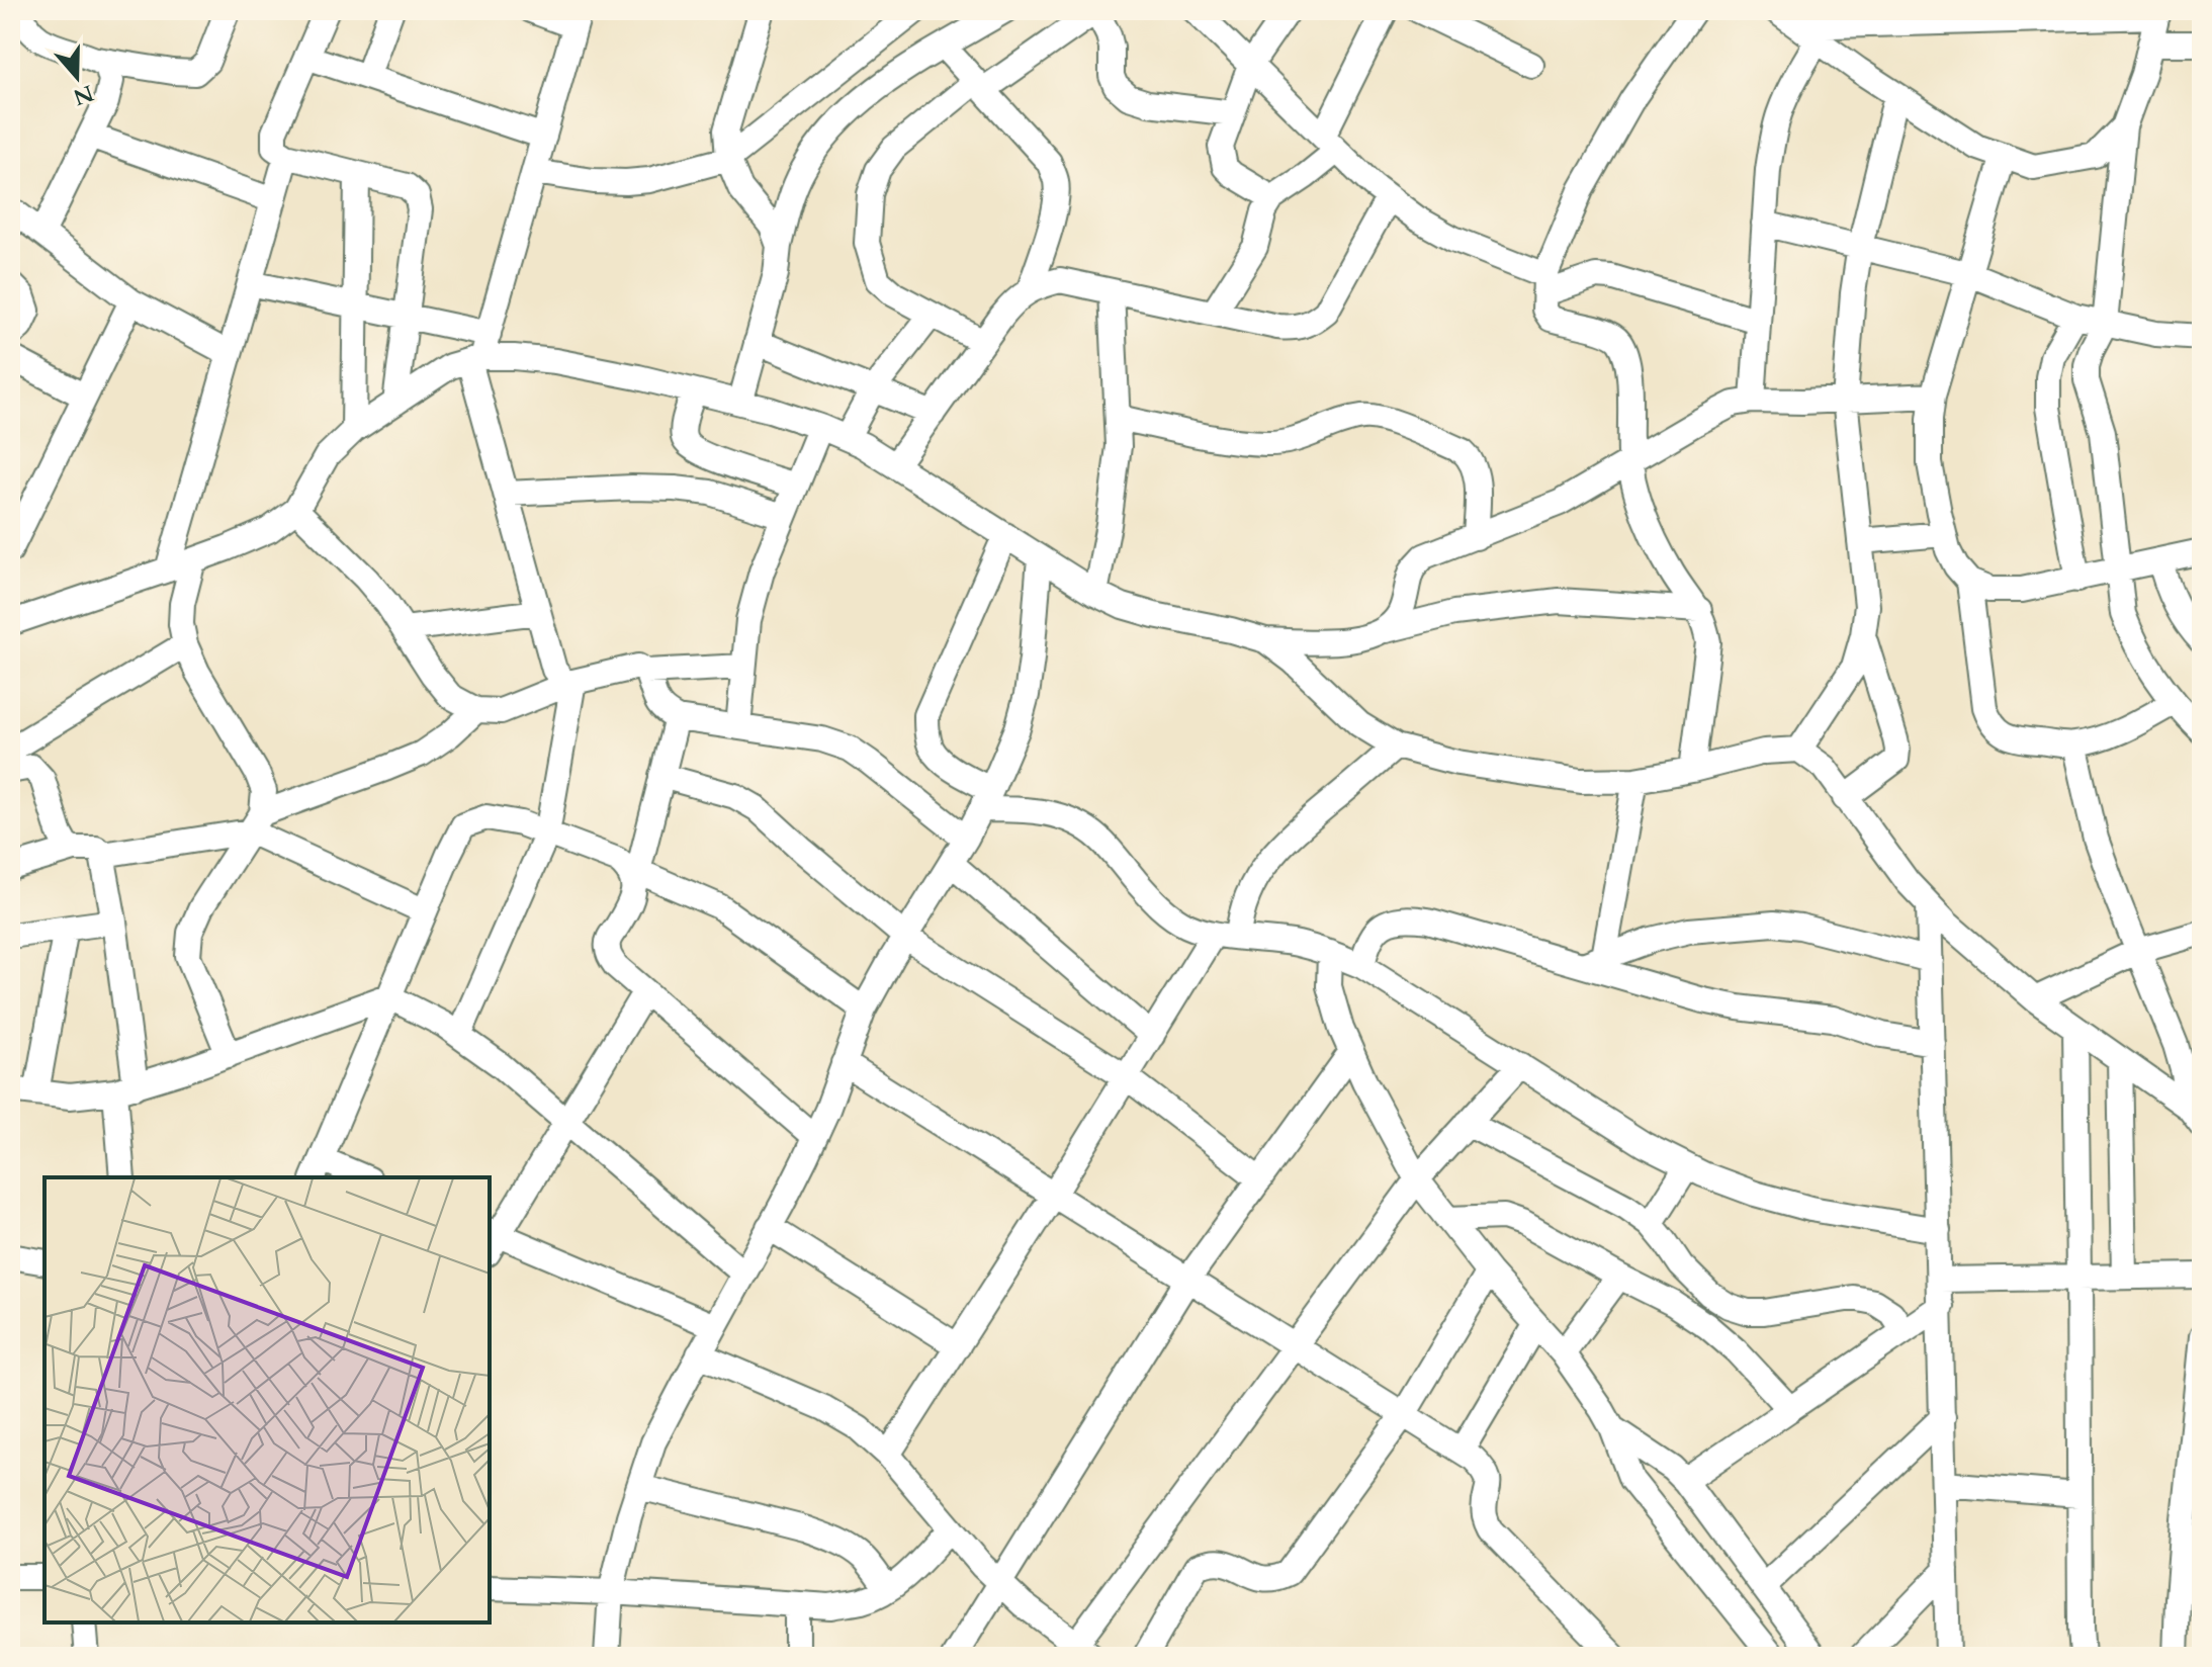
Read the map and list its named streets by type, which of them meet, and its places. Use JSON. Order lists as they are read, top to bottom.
{
  "north": "bottom"
}
